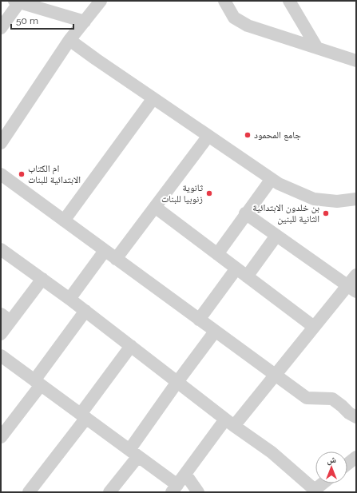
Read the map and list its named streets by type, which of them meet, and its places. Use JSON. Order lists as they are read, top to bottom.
{
  "places": [
    "جامع المحمود",
    "ام الكتاب الابتدائية للبنات",
    "ثانوية زنوبيا للبنات",
    "بن خلدون الابتدائية الثانية للبنين"
  ],
  "scale_bar": "50 m",
  "north": "top"
}
